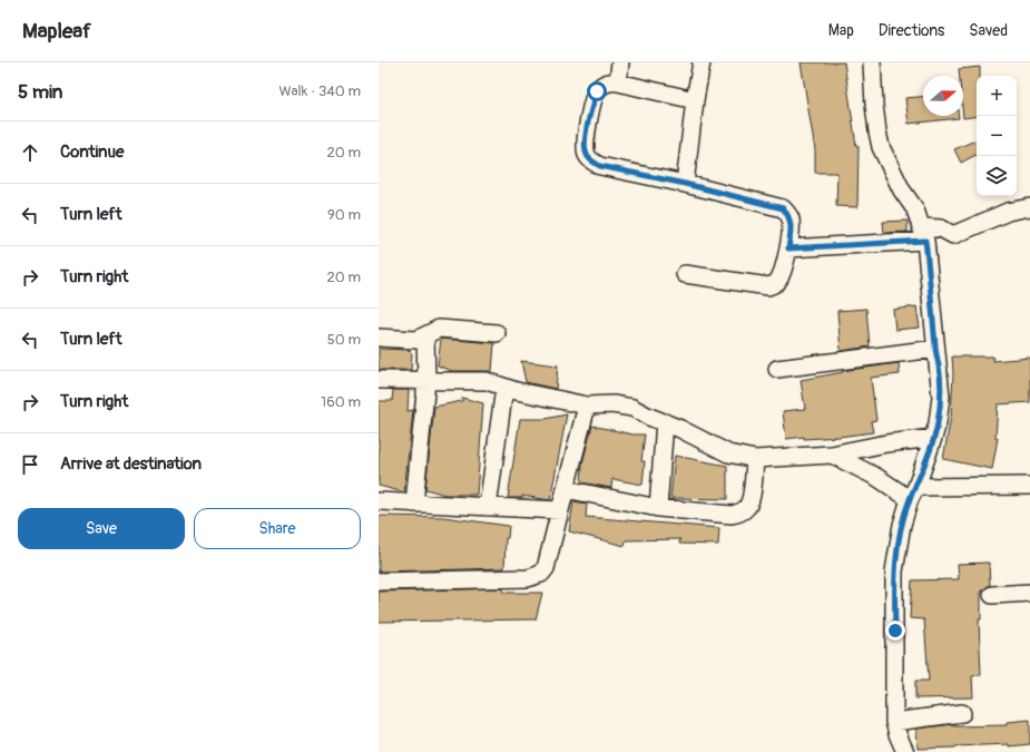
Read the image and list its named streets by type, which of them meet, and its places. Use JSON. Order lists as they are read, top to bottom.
{
  "north": "right",
  "page": {
    "header": "Mapleaf",
    "nav": ["Map", "Directions", "Saved"],
    "heading": ["5 min", "Walk · 340 m"],
    "map_buttons": ["+", "−"],
    "list": [
      ["Continue", "20 m"],
      ["Turn left", "90 m"],
      ["Turn right", "20 m"],
      ["Turn left", "50 m"],
      ["Turn right", "160 m"],
      "Arrive at destination"
    ],
    "buttons": ["Save", "Share"]
  }
}
